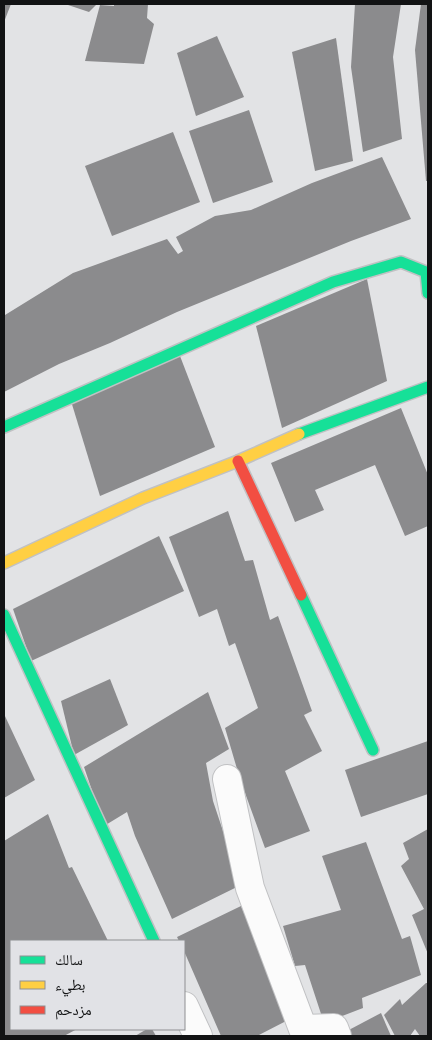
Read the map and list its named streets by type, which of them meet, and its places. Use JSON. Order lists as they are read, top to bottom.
{
  "legend": ["سالك", "بطيء", "مزدحم"]
}
